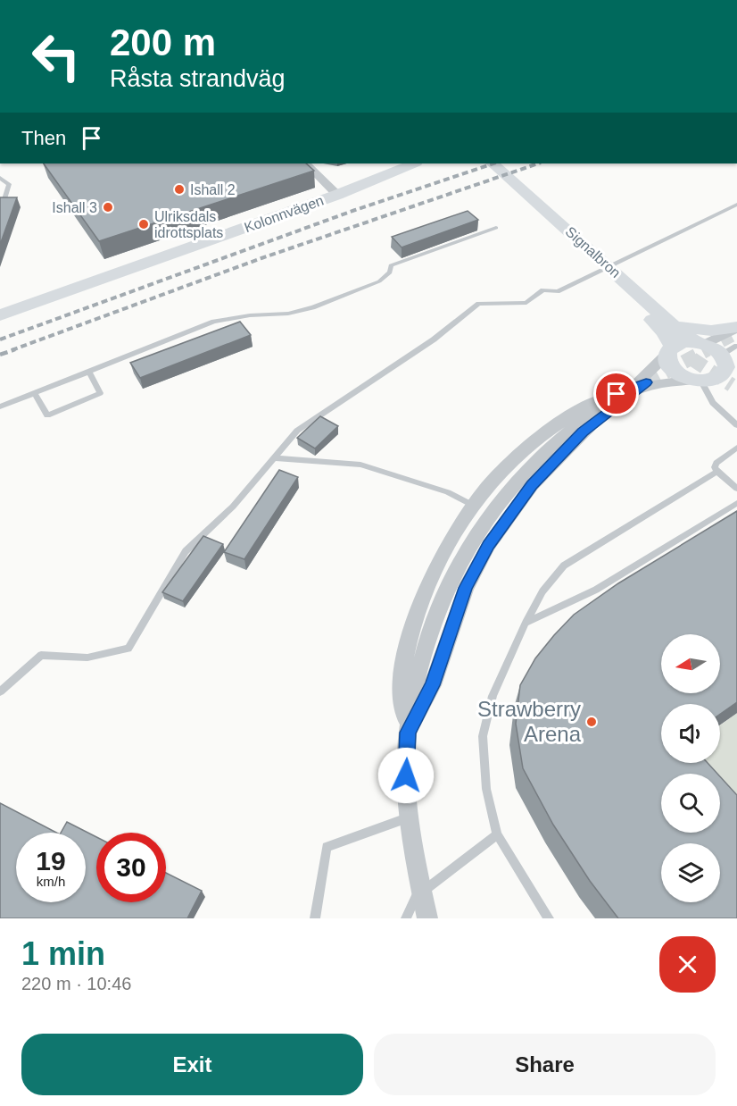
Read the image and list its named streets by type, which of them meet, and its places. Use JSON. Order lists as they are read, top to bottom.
{
  "streets": {
    "street": ["Kolonnvägen", "Signalbron"]
  },
  "places": [
    "Ishall 2",
    "Ishall 3",
    "Ulriksdals idrottsplats",
    "Strawberry Arena"
  ],
  "north": "left",
  "page": {
    "turn": ["200 m", "Råsta strandväg"],
    "then": "Then",
    "speed": "19 km/h",
    "limit": "30",
    "heading": ["1 min", "220 m · 10:46"],
    "buttons": ["Exit", "Share"]
  }
}
